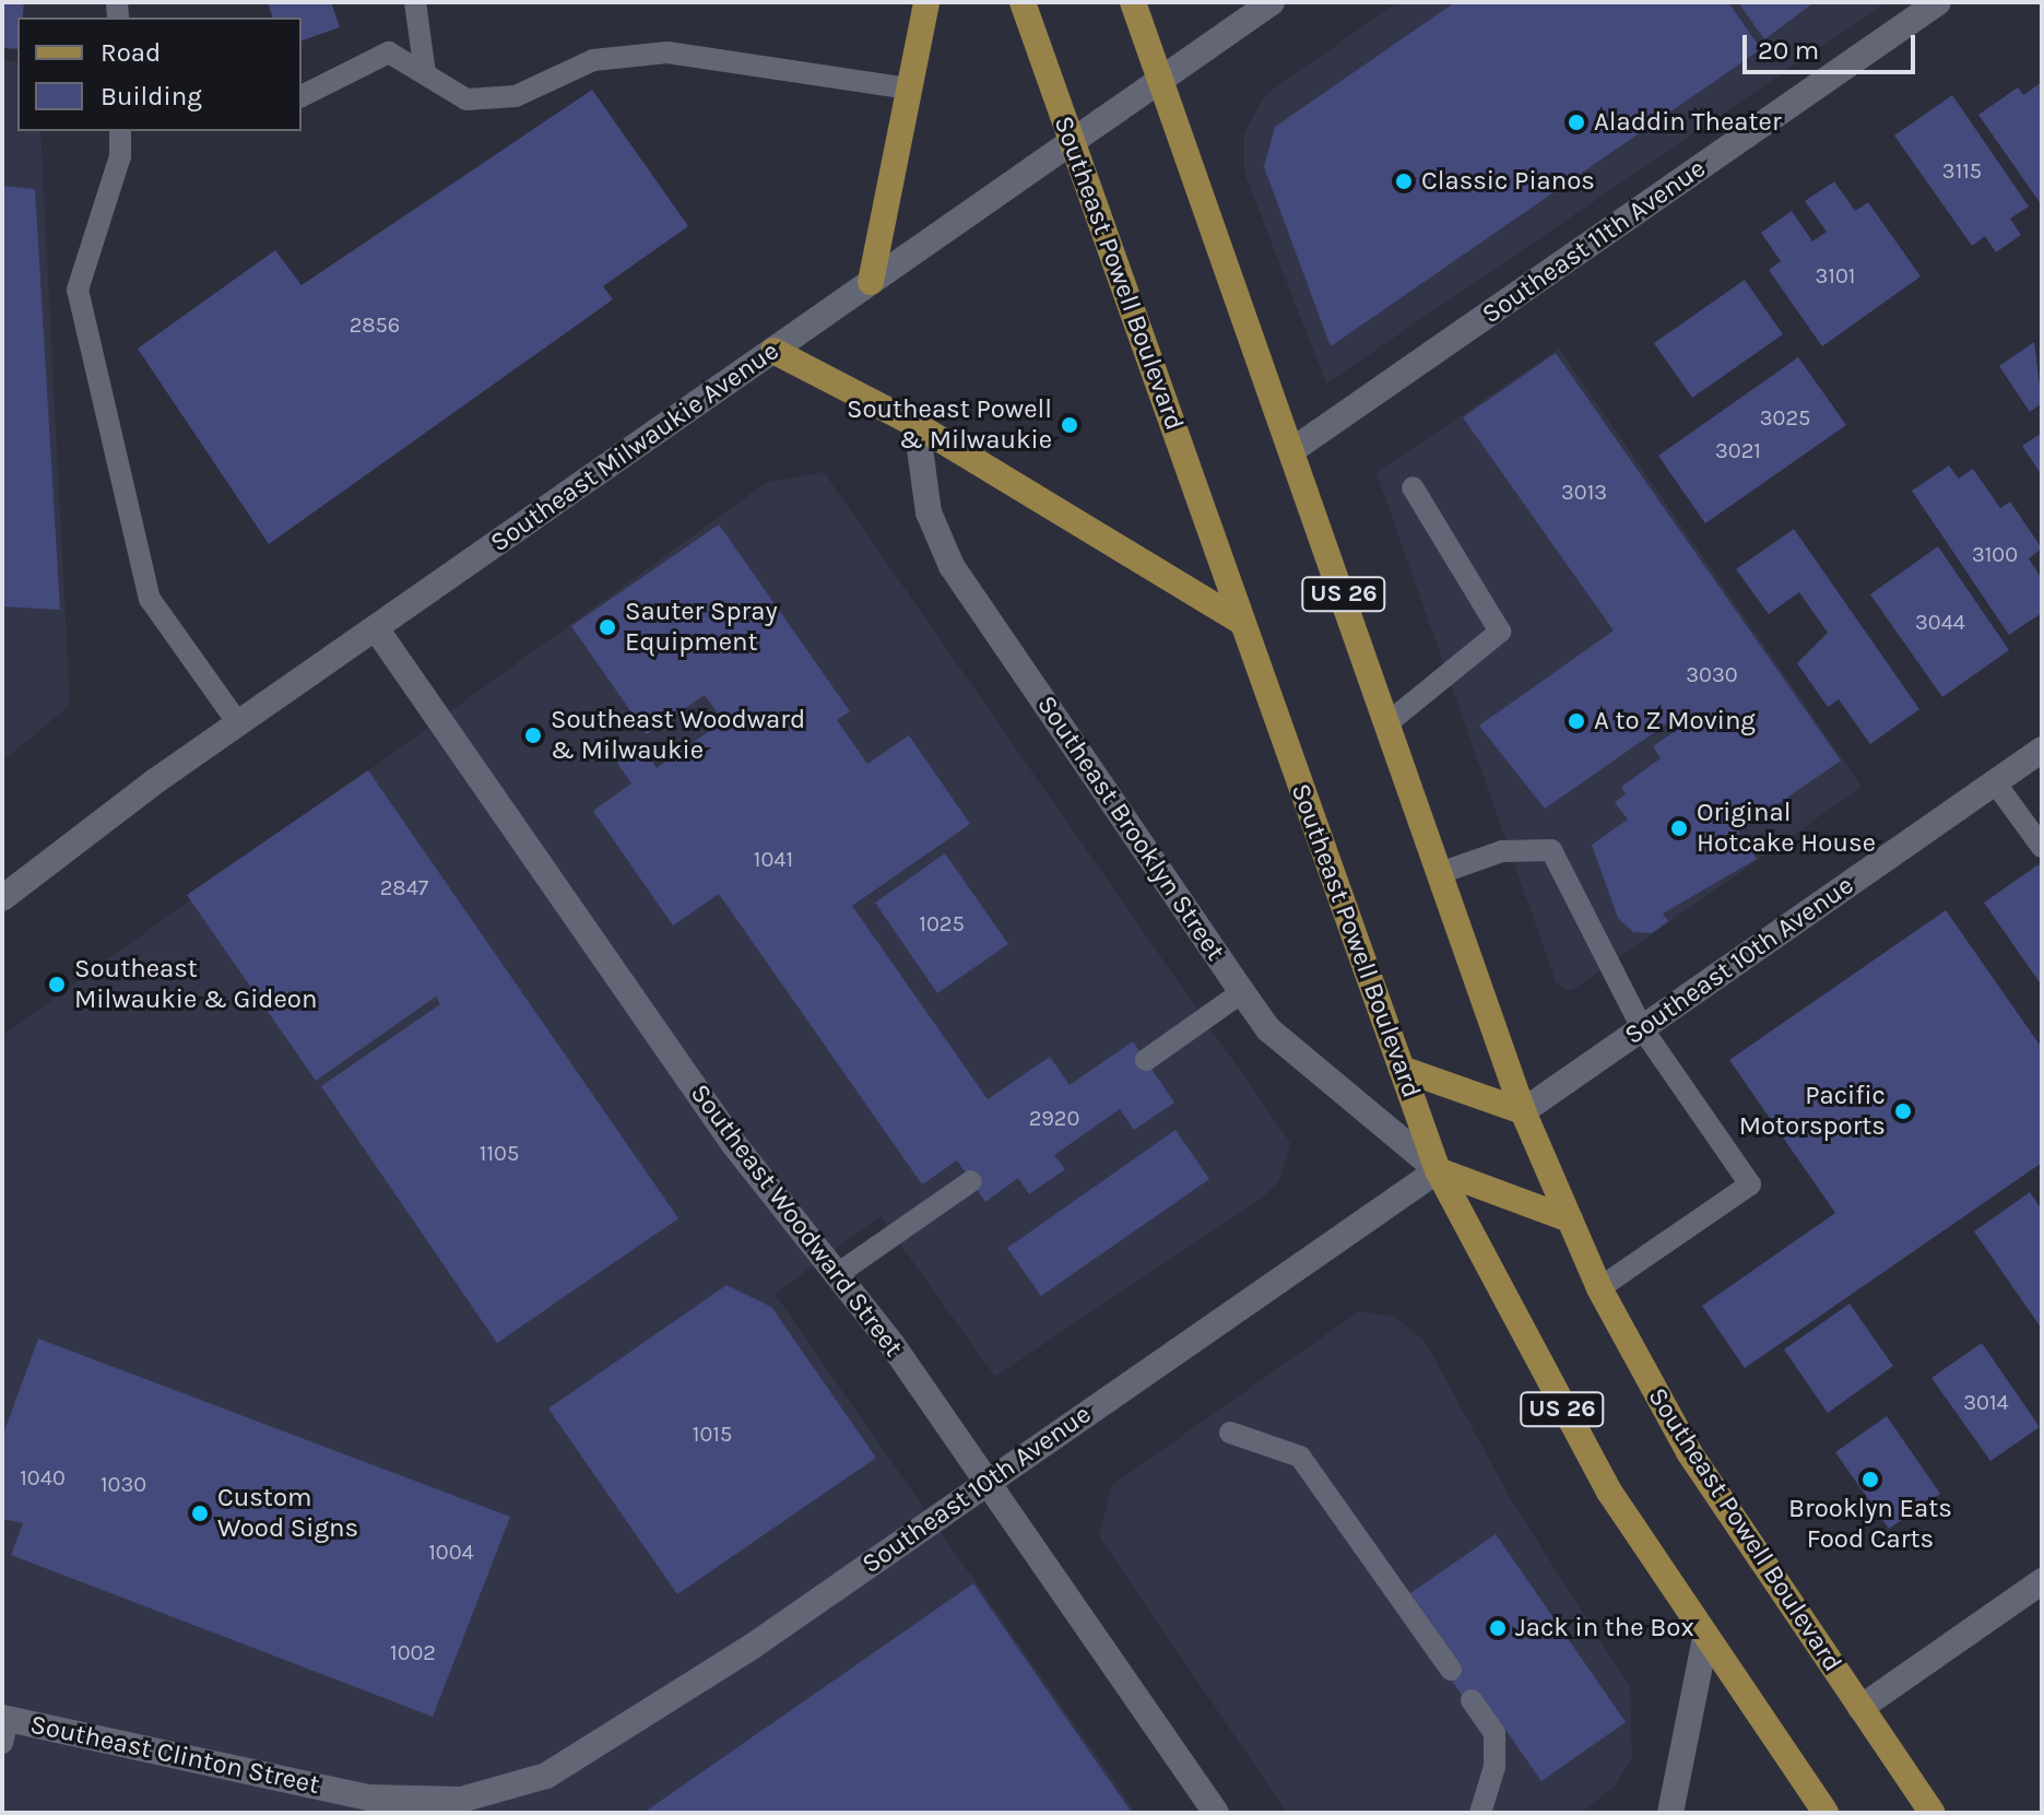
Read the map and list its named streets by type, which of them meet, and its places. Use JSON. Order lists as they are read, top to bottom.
{
  "streets": {
    "main road": ["Southeast Powell Boulevard", "US 26"],
    "street": [
      "Southeast 11th Avenue",
      "Southeast Milwaukie Avenue",
      "Southeast Brooklyn Street",
      "Southeast 10th Avenue",
      "Southeast Woodward Street",
      "Southeast Clinton Street"
    ]
  },
  "crossings": [
    ["Southeast 11th Avenue", "Southeast Powell Boulevard"],
    ["Southeast Powell Boulevard", "Southeast Milwaukie Avenue"],
    ["Southeast Powell Boulevard", "Southeast Brooklyn Street"],
    ["Southeast Powell Boulevard", "Southeast 10th Avenue"],
    ["Southeast Milwaukie Avenue", "Southeast Woodward Street"],
    ["Southeast Brooklyn Street", "Southeast 10th Avenue"],
    ["Southeast 10th Avenue", "Southeast Woodward Street"],
    ["Southeast 10th Avenue", "Southeast Clinton Street"]
  ],
  "places": [
    "Aladdin Theater",
    "Classic Pianos",
    "Southeast Powell & Milwaukie",
    "Sauter Spray Equipment",
    "A to Z Moving",
    "Southeast Woodward & Milwaukie",
    "Original Hotcake House",
    "Southeast Milwaukie & Gideon",
    "Pacific Motorsports",
    "Brooklyn Eats Food Carts",
    "Custom Wood Signs",
    "Jack in the Box"
  ],
  "house_numbers": [
    "3115",
    "3101",
    "2856",
    "3025",
    "3021",
    "3013",
    "3100",
    "3044",
    "3030",
    "1041",
    "2847",
    "1025",
    "2920",
    "1105",
    "3014",
    "1015",
    "1040",
    "1030",
    "1004",
    "1002"
  ],
  "legend": ["Road", "Building"],
  "scale_bar": "20 m"
}
